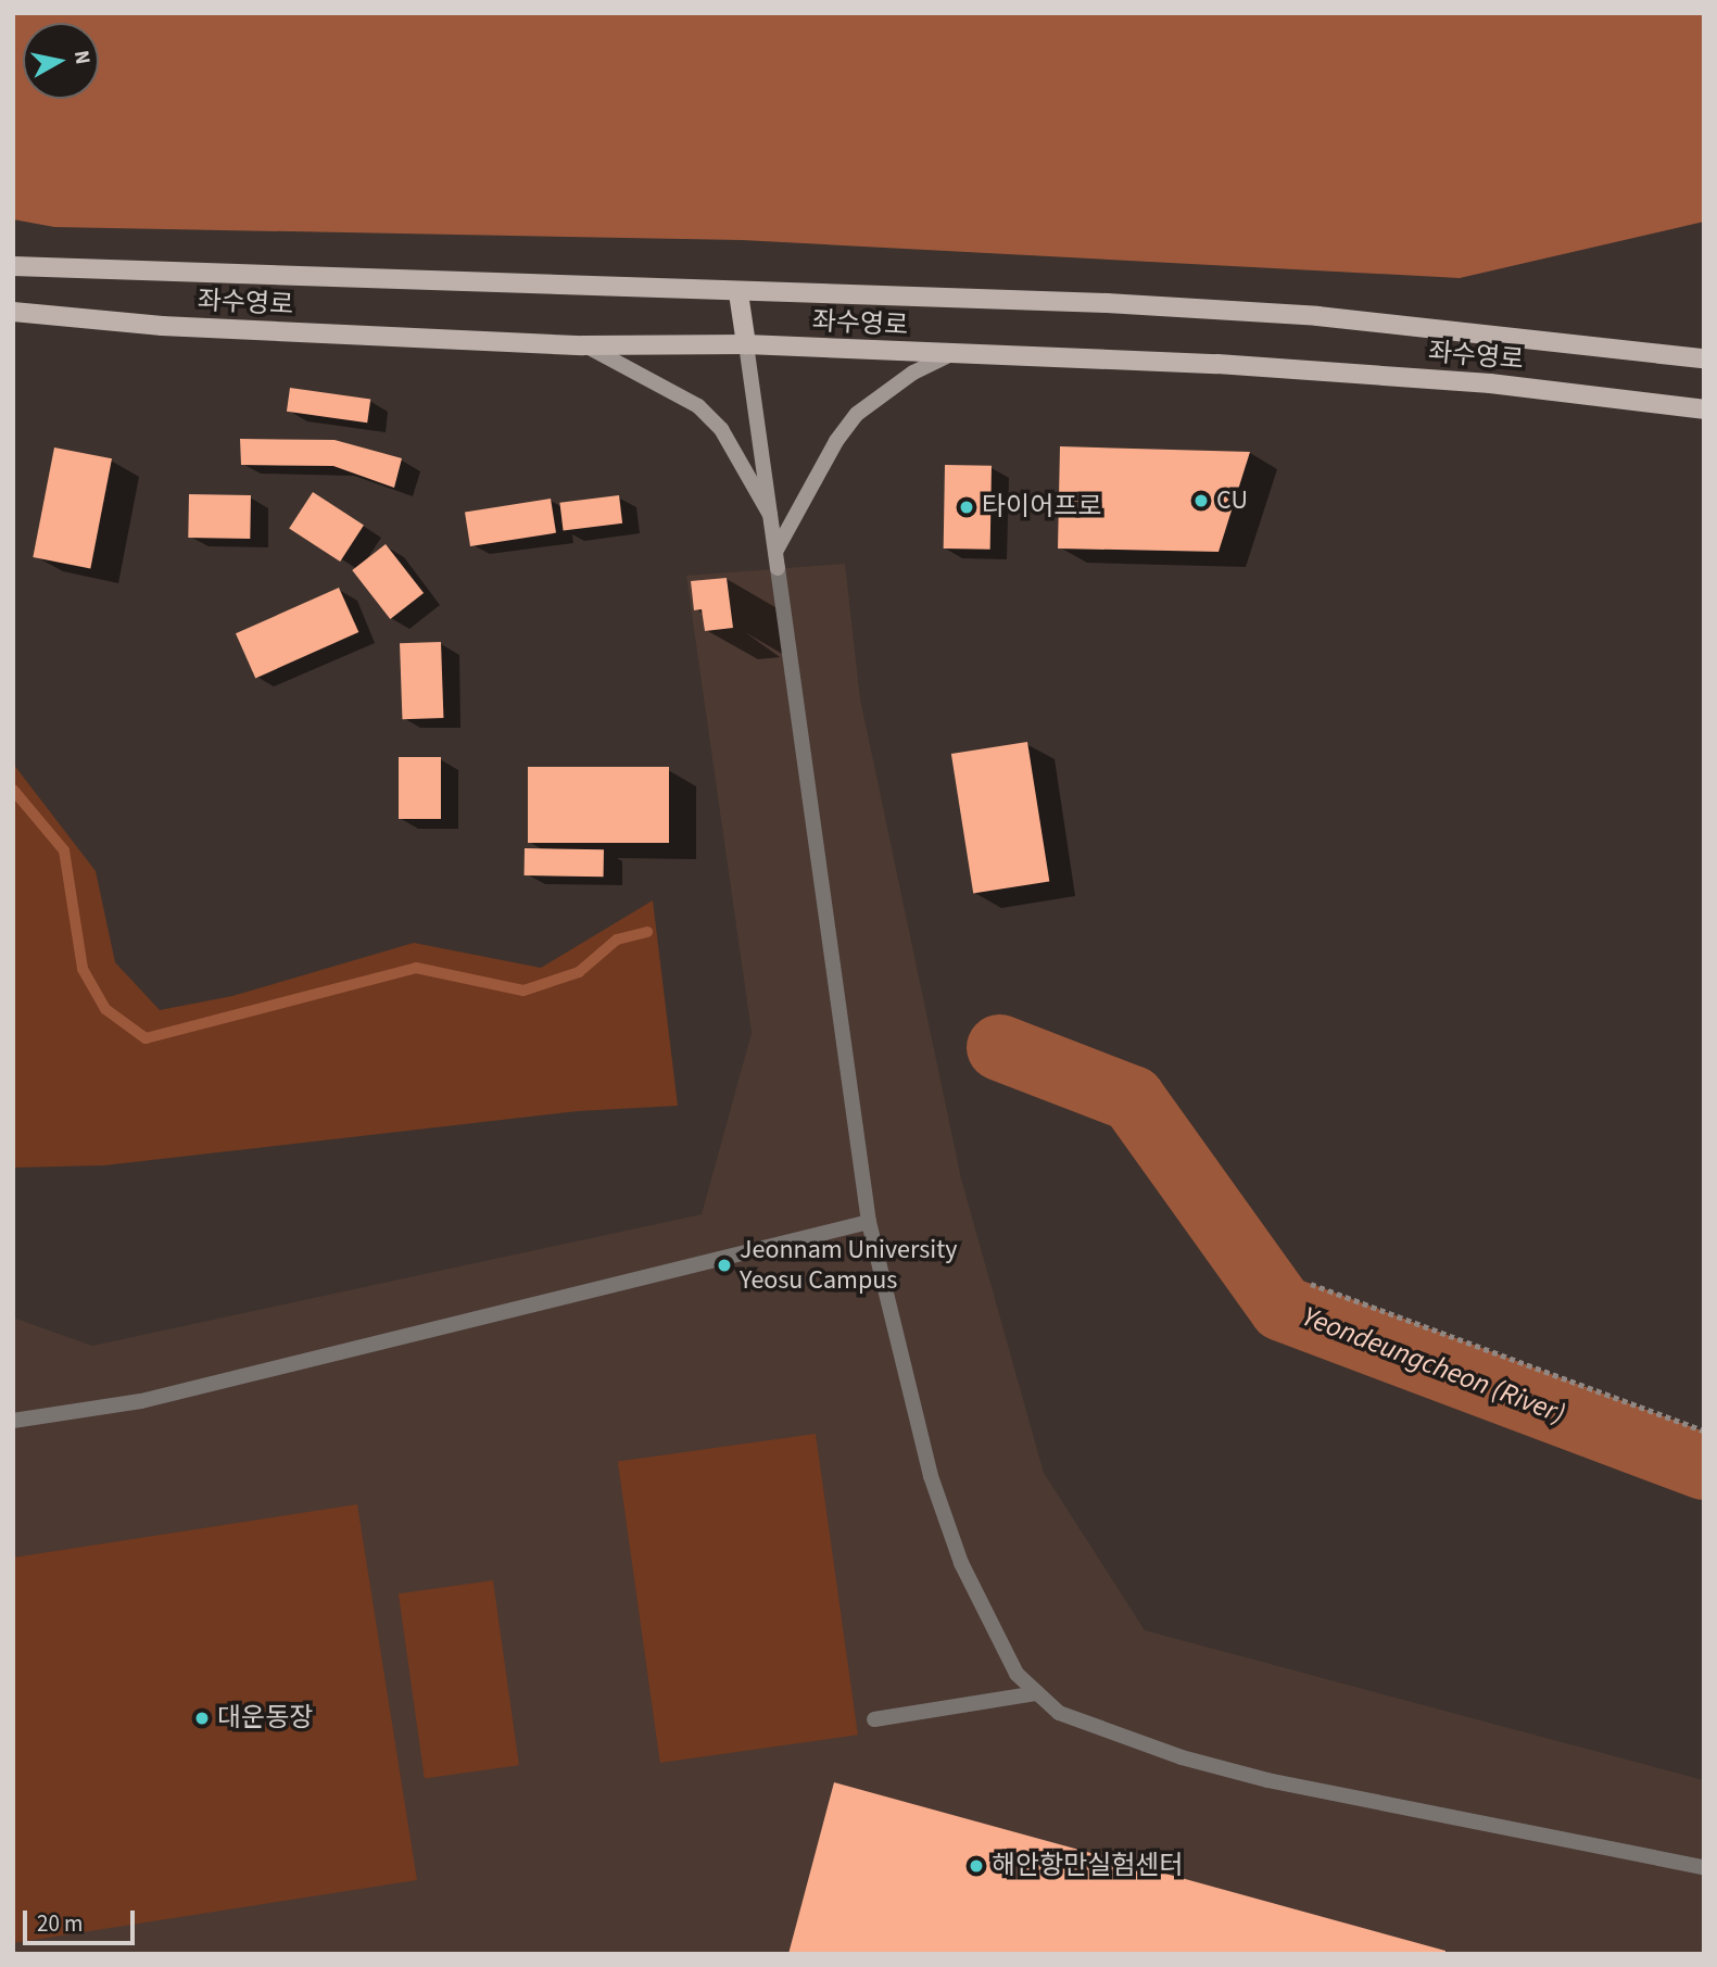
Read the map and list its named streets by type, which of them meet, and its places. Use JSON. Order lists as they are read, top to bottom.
{
  "streets": {
    "main road": ["좌수영로"]
  },
  "water": ["Yeondeungcheon (River)"],
  "places": [
    "CU",
    "타이어프로",
    "Jeonnam University Yeosu Campus",
    "대운동장",
    "해안항만실험센터"
  ],
  "scale_bar": "20 m",
  "north": "right"
}
